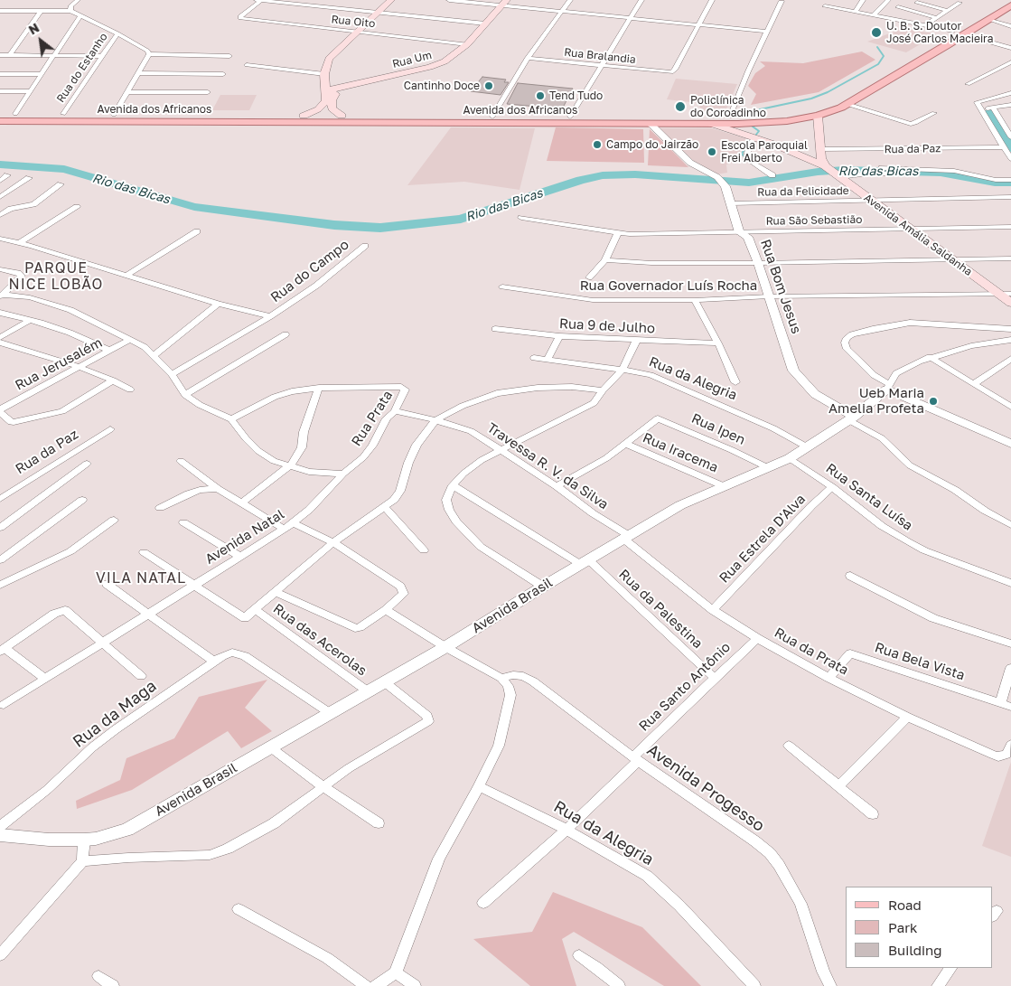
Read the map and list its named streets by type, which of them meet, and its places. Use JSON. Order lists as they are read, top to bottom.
{
  "streets": {
    "main road": ["Rua Um", "Avenida dos Africanos", "Avenida Amália Saldanha"],
    "street": [
      "Rua Oito",
      "Rua Bralandia",
      "Rua do Estanho",
      "Rua da Paz",
      "Rua da Felicidade",
      "Rua São Sebastião",
      "Rua do Campo",
      "Rua Governador Luís Rocha",
      "Rua Bom Jesus",
      "Rua 9 de Julho",
      "Rua Jerusalém",
      "Rua da Alegria",
      "Rua Prata",
      "Rua Ipen",
      "Rua Iracema",
      "Travessa R. V. da Silva",
      "Rua Santa Luísa",
      "Avenida Natal",
      "Rua Estrela D'Alva",
      "Avenida Brasil",
      "Rua da Palestina",
      "Rua das Acerolas",
      "Rua da Prata",
      "Rua Bela Vista",
      "Rua Santo Antônio",
      "Rua da Maga",
      "Avenida Progesso"
    ]
  },
  "crossings": [
    ["Rua Oito", "Rua Um"],
    ["Rua do Estanho", "Avenida dos Africanos"],
    ["Avenida dos Africanos", "Avenida Amália Saldanha"],
    ["Avenida dos Africanos", "Rua Bom Jesus"],
    ["Rua da Paz", "Avenida Amália Saldanha"],
    ["Rua da Felicidade", "Avenida Amália Saldanha"],
    ["Rua da Felicidade", "Rua Bom Jesus"],
    ["Rua São Sebastião", "Avenida Amália Saldanha"],
    ["Rua São Sebastião", "Rua Bom Jesus"],
    ["Avenida Amália Saldanha", "Rua Governador Luís Rocha"],
    ["Rua Governador Luís Rocha", "Rua Bom Jesus"],
    ["Rua Bom Jesus", "Avenida Brasil"],
    ["Rua da Alegria", "Avenida Brasil"],
    ["Rua da Alegria", "Rua Santo Antônio"],
    ["Rua Prata", "Travessa R. V. da Silva"],
    ["Rua Prata", "Avenida Natal"],
    ["Rua Ipen", "Rua Iracema"],
    ["Rua Ipen", "Avenida Brasil"],
    ["Rua Iracema", "Avenida Brasil"],
    ["Travessa R. V. da Silva", "Avenida Brasil"],
    ["Travessa R. V. da Silva", "Rua da Prata"],
    ["Rua Santa Luísa", "Rua Estrela D'Alva"],
    ["Rua Santa Luísa", "Avenida Brasil"],
    ["Rua Estrela D'Alva", "Rua da Prata"],
    ["Avenida Brasil", "Rua da Palestina"],
    ["Avenida Brasil", "Rua das Acerolas"],
    ["Avenida Brasil", "Rua da Prata"],
    ["Avenida Brasil", "Rua da Maga"],
    ["Rua da Palestina", "Rua Santo Antônio"],
    ["Rua da Prata", "Rua Bela Vista"],
    ["Rua da Prata", "Rua Santo Antônio"],
    ["Rua Santo Antônio", "Avenida Progesso"]
  ],
  "districts": ["PARQUE NICE LOBÃO", "VILA NATAL"],
  "water": ["Rio das Bicas"],
  "places": [
    "U. B. S. Doutor José Carlos Macieira",
    "Cantinho Doce",
    "Tend Tudo",
    "Policlínica do Coroadinho",
    "Campo do Jairzão",
    "Escola Paroquial Frei Alberto",
    "Ueb Maria Amelia Profeta"
  ],
  "legend": ["Road", "Park", "Building"],
  "north": "top left"
}
